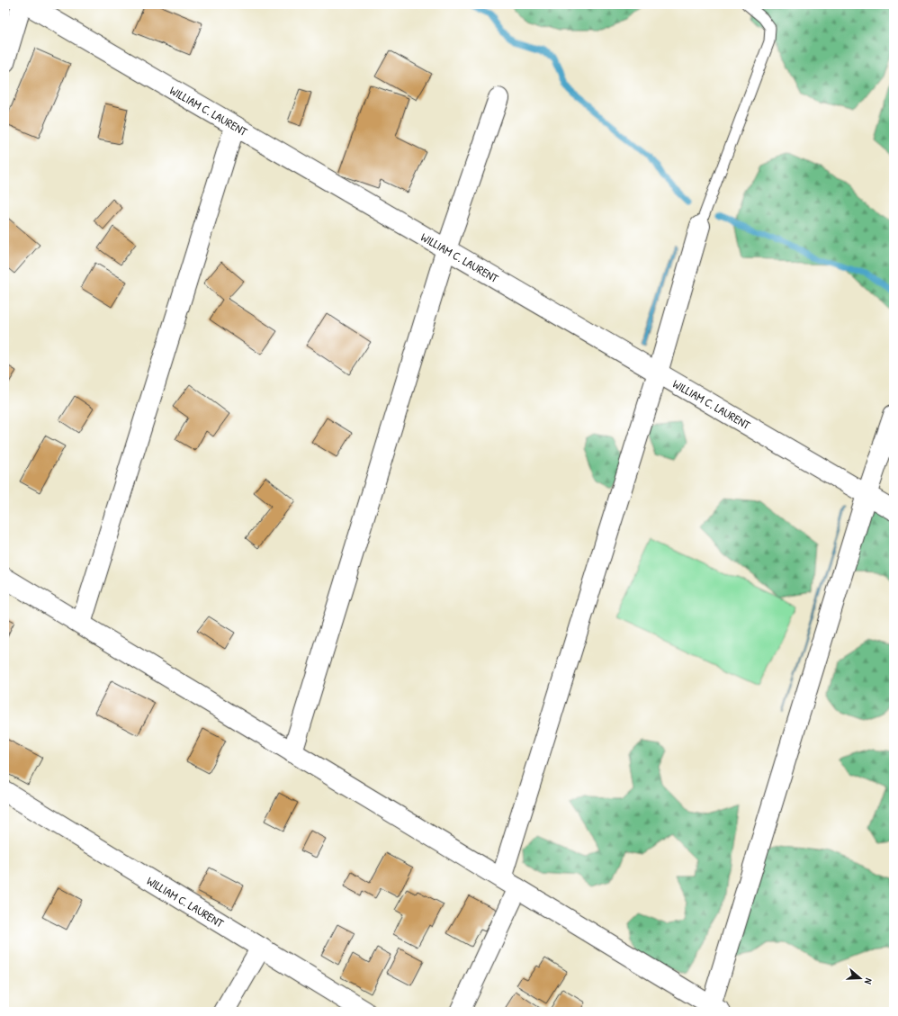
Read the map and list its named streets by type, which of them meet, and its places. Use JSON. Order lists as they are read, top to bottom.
{
  "streets": {
    "street": ["WILLIAM C. LAURENT"]
  },
  "north": "right"
}
